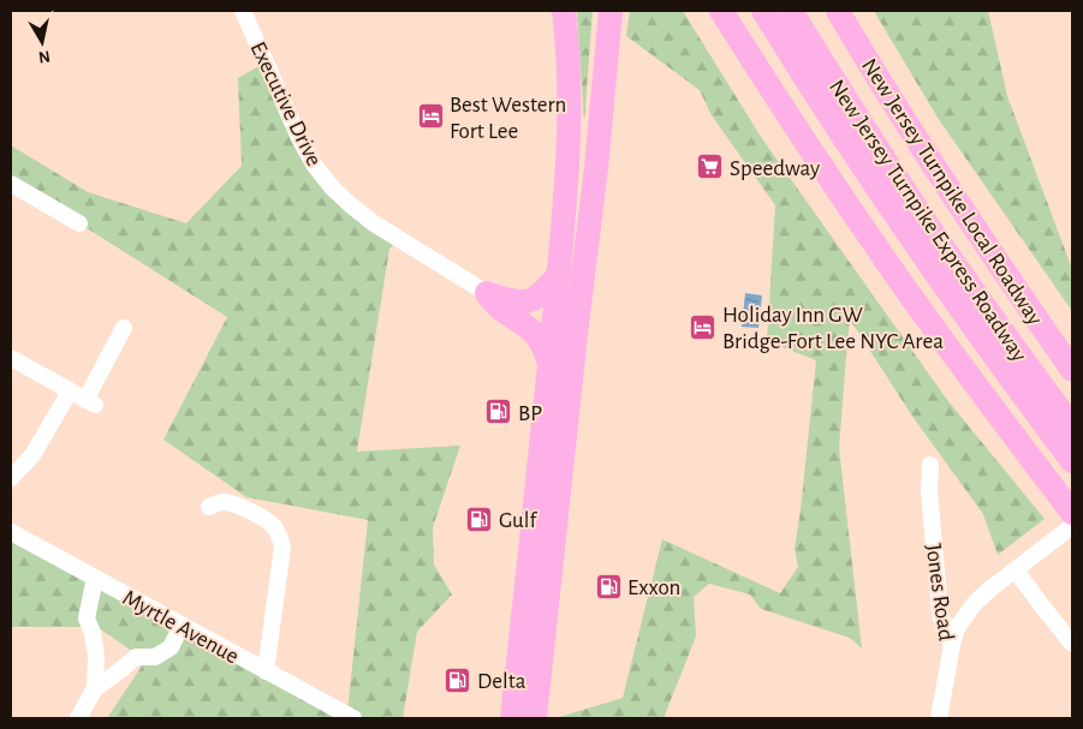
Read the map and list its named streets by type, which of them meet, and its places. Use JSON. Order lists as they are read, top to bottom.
{
  "streets": {
    "highway": ["New Jersey Turnpike Local Roadway", "New Jersey Turnpike Express Roadway"],
    "street": ["Executive Drive", "Jones Road", "Myrtle Avenue"]
  },
  "places": {
    "hotel": ["Best Western Fort Lee", "Holiday Inn GW Bridge-Fort Lee NYC Area"],
    "supermarket": ["Speedway"],
    "fuel station": [
      "BP",
      "Gulf",
      "Exxon",
      "Delta"
    ]
  },
  "north": "bottom"
}
